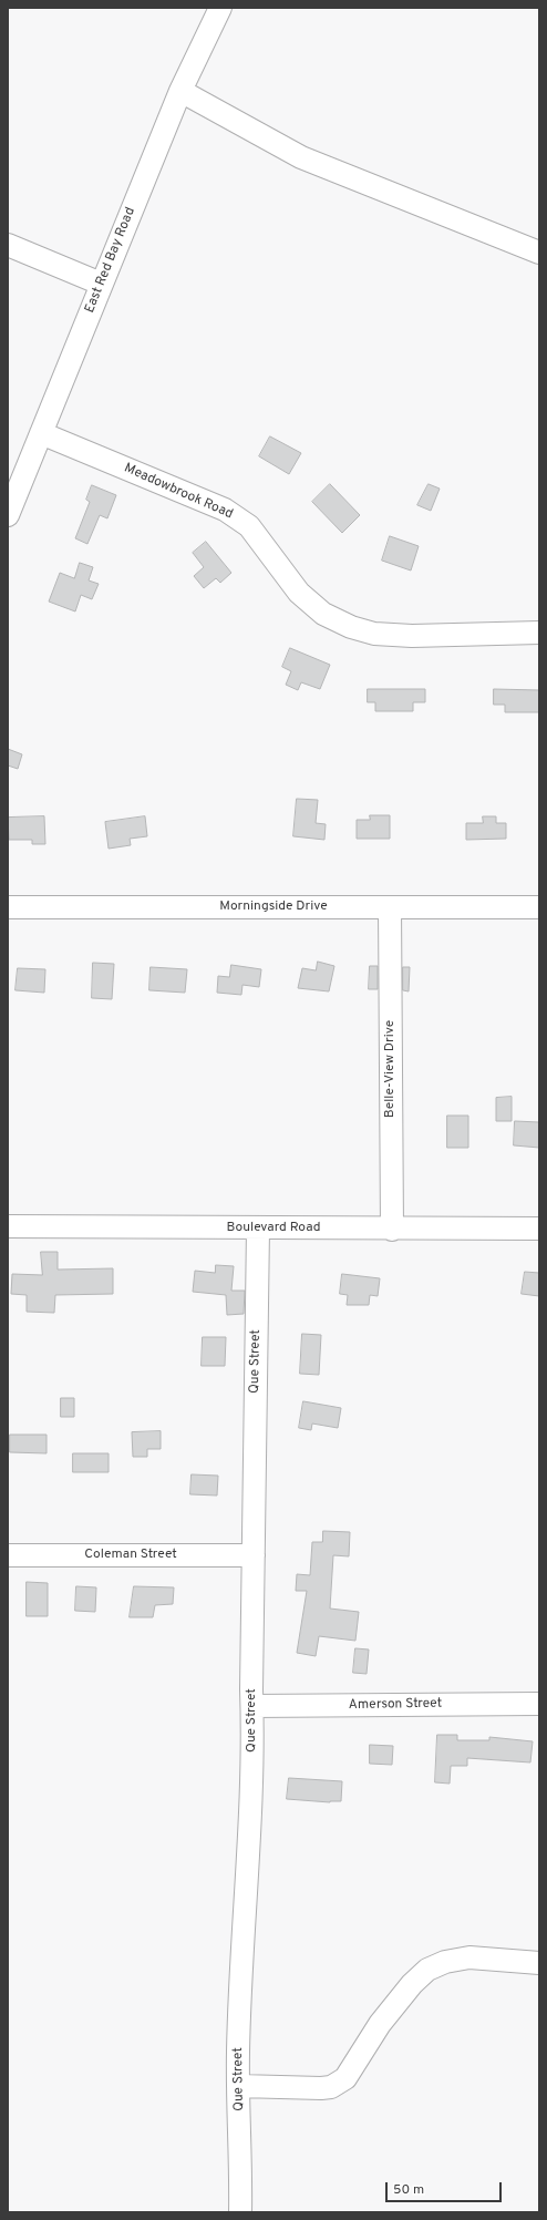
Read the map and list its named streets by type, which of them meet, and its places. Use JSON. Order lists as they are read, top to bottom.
{
  "streets": {
    "street": [
      "East Red Bay Road",
      "Meadowbrook Road",
      "Morningside Drive",
      "Belle-View Drive",
      "Boulevard Road",
      "Que Street",
      "Coleman Street",
      "Amerson Street"
    ]
  },
  "crossings": [
    ["East Red Bay Road", "Meadowbrook Road"],
    ["Morningside Drive", "Belle-View Drive"],
    ["Belle-View Drive", "Boulevard Road"],
    ["Boulevard Road", "Que Street"],
    ["Que Street", "Coleman Street"],
    ["Que Street", "Amerson Street"]
  ],
  "scale_bar": "50 m"
}
